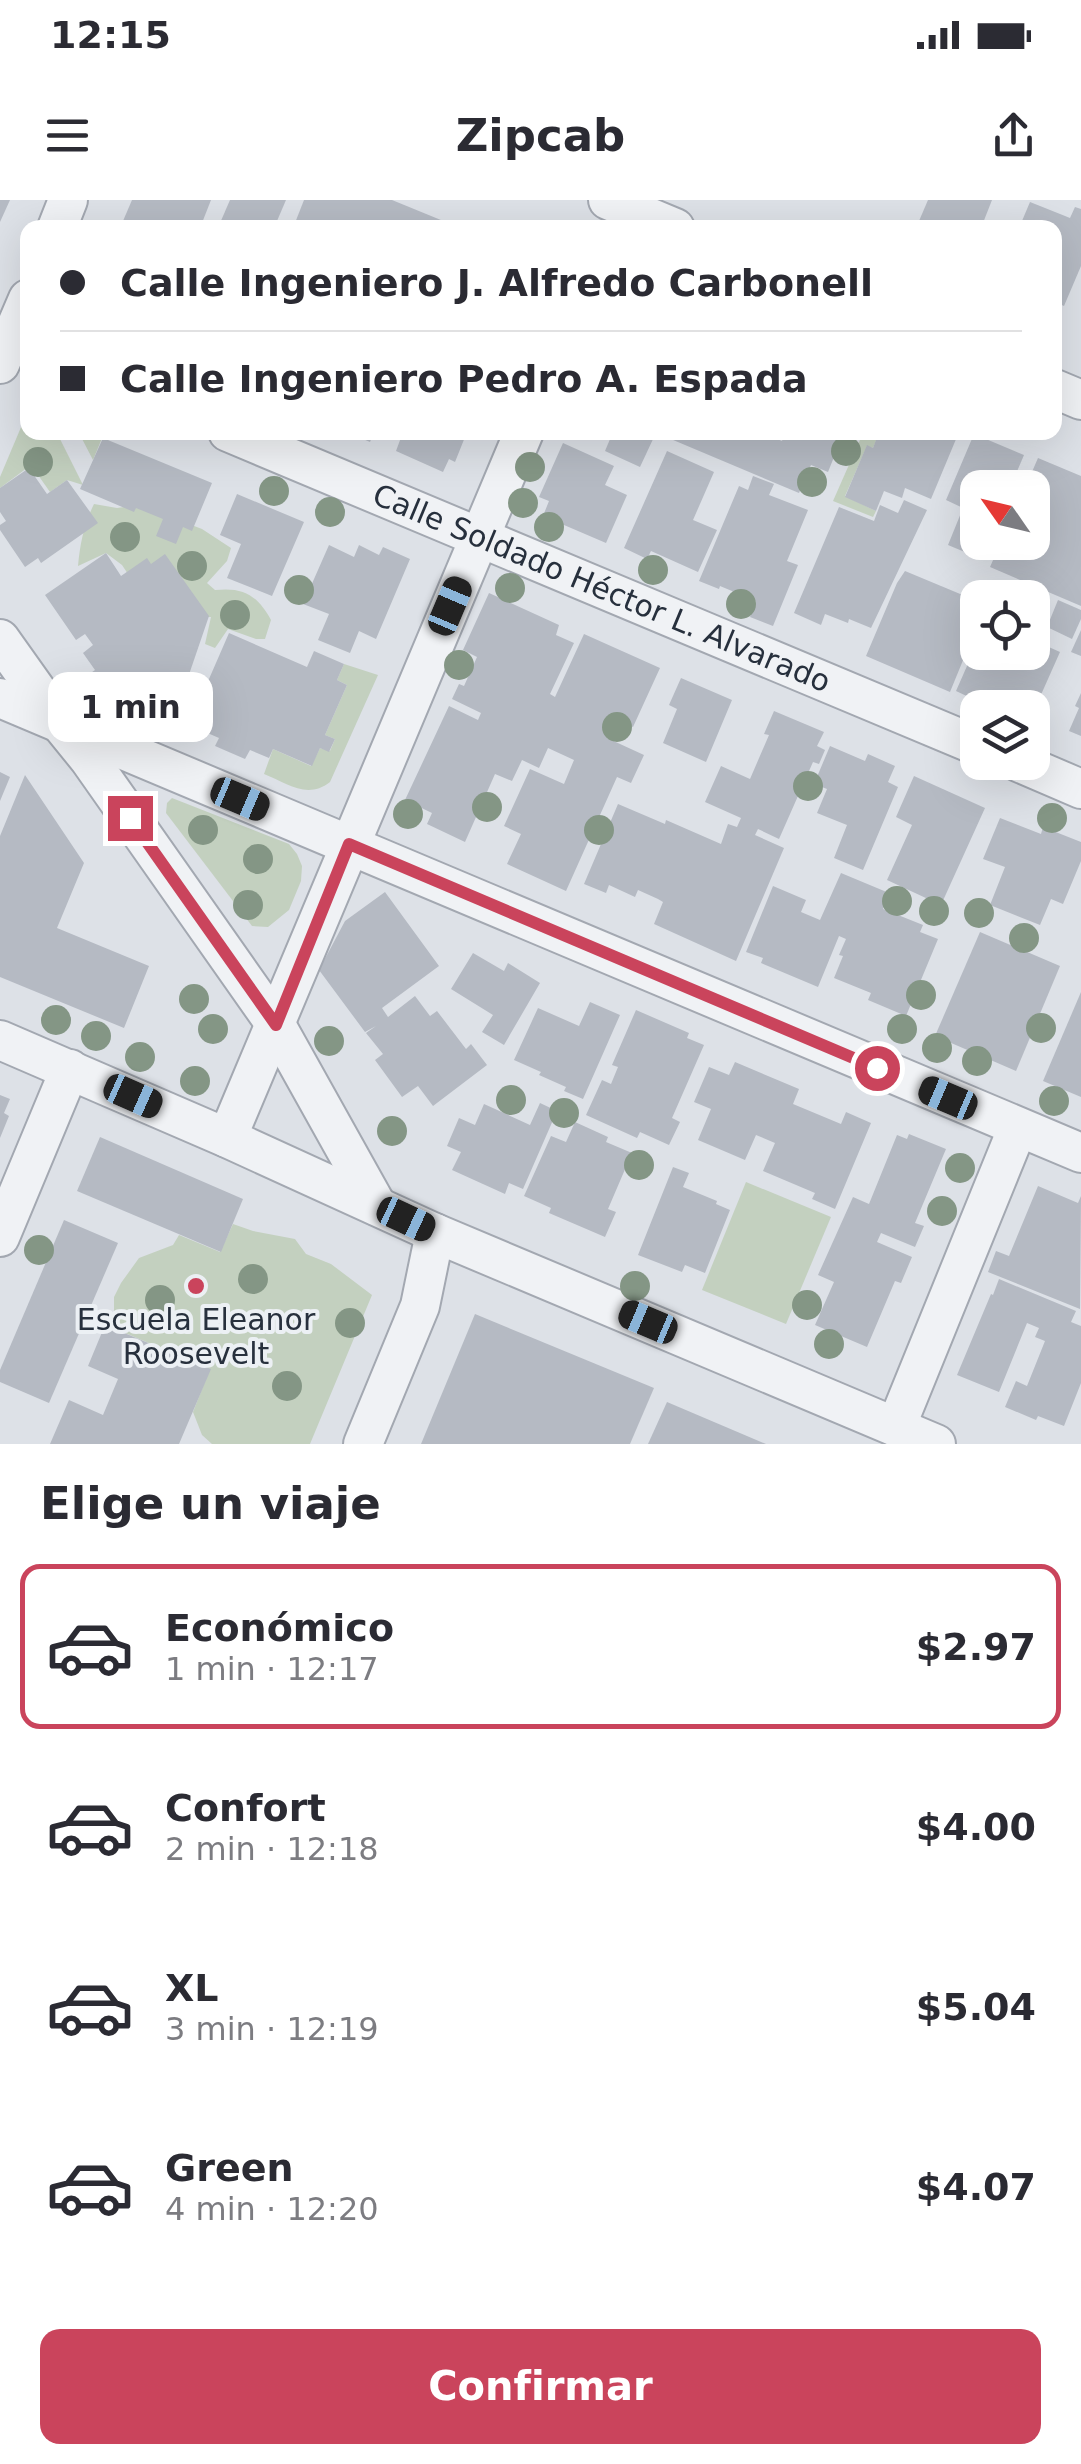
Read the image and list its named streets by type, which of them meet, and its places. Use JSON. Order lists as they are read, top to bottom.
{
  "streets": {
    "street": ["Calle Soldado Héctor L. Alvarado"]
  },
  "places": ["Escuela Eleanor Roosevelt"],
  "north": "top left",
  "page": {
    "status": "12:15",
    "header": "Zipcab",
    "banner": ["Calle Ingeniero J. Alfredo Carbonell", "Calle Ingeniero Pedro A. Espada"],
    "bubble": "1 min",
    "heading": "Elige un viaje",
    "list": [
      {
        "name": "Económico",
        "note": "1 min · 12:17",
        "value": "$2.97"
      },
      {
        "name": "Confort",
        "note": "2 min · 12:18",
        "value": "$4.00"
      },
      {
        "name": "XL",
        "note": "3 min · 12:19",
        "value": "$5.04"
      },
      {
        "name": "Green",
        "note": "4 min · 12:20",
        "value": "$4.07"
      }
    ],
    "buttons": "Confirmar"
  }
}
